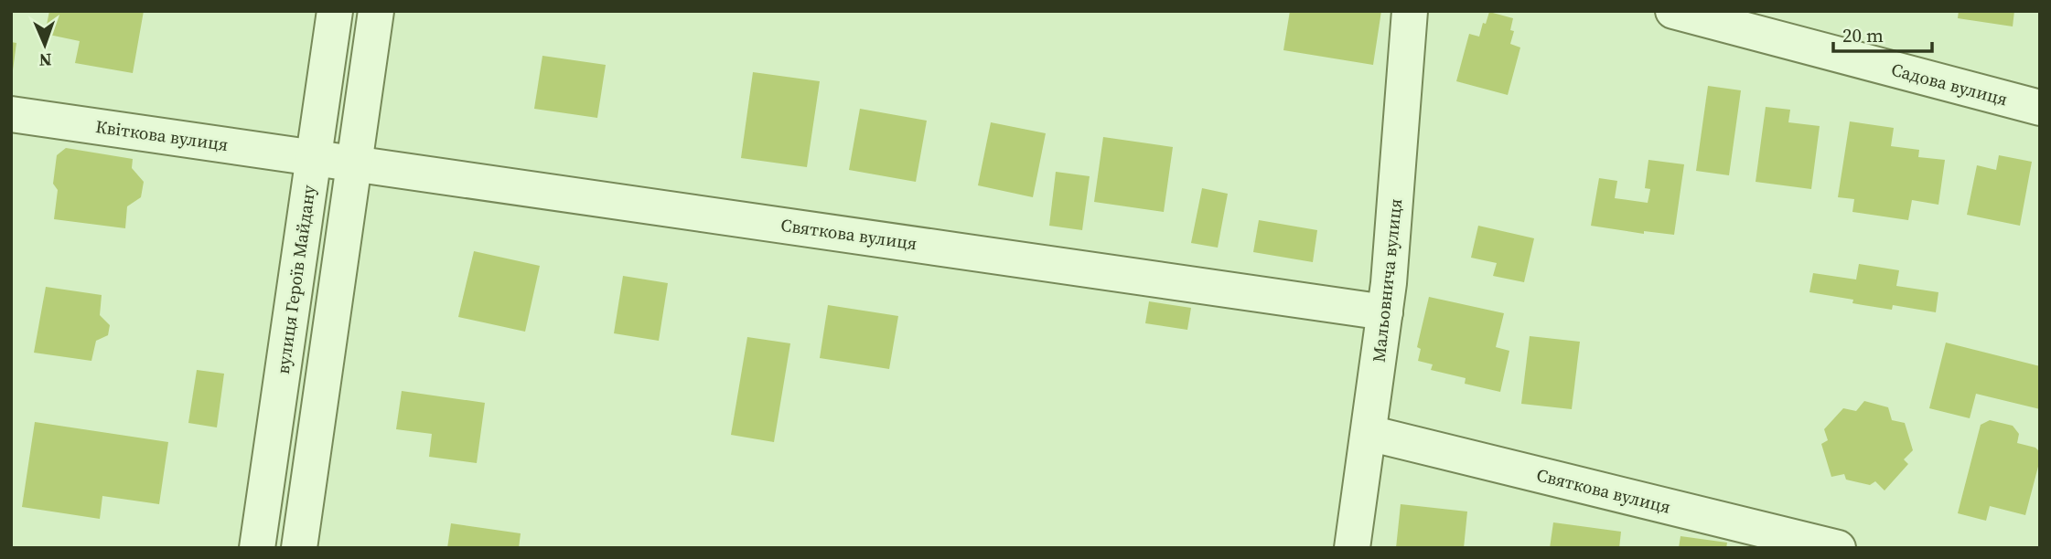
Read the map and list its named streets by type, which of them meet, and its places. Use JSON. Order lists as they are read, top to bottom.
{
  "streets": {
    "street": [
      "Садова вулиця",
      "Квіткова вулиця",
      "Святкова вулиця",
      "вулиця Героїв Майдану",
      "Мальовнича вулиця"
    ]
  },
  "crossings": [
    ["Квіткова вулиця", "Святкова вулиця"],
    ["Квіткова вулиця", "вулиця Героїв Майдану"],
    ["Святкова вулиця", "вулиця Героїв Майдану"],
    ["Святкова вулиця", "Мальовнича вулиця"]
  ],
  "scale_bar": "20 m",
  "north": "bottom"
}
